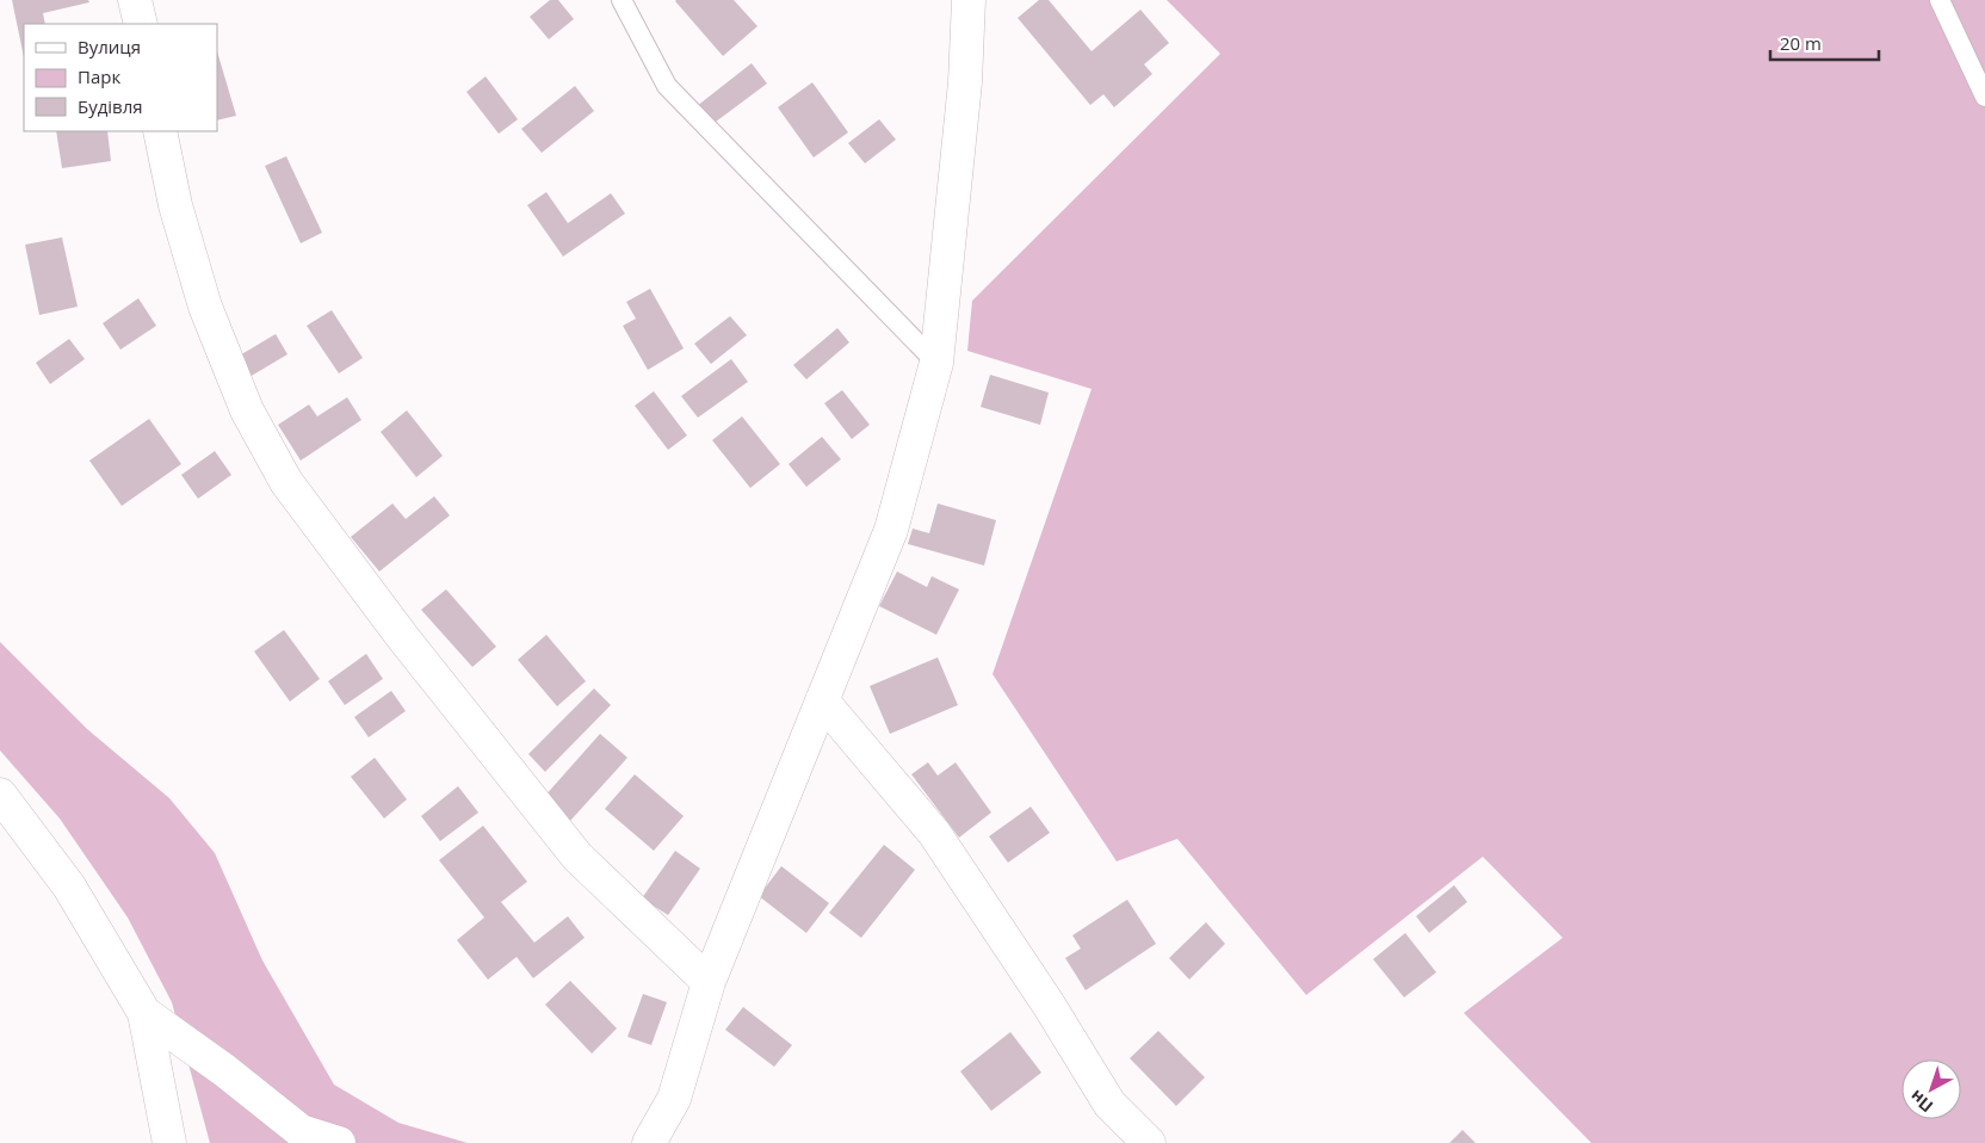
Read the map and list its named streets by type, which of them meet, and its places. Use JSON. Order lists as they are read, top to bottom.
{
  "legend": ["Вулиця", "Парк", "Будівля"],
  "scale_bar": "20 m",
  "north": "bottom left"
}
